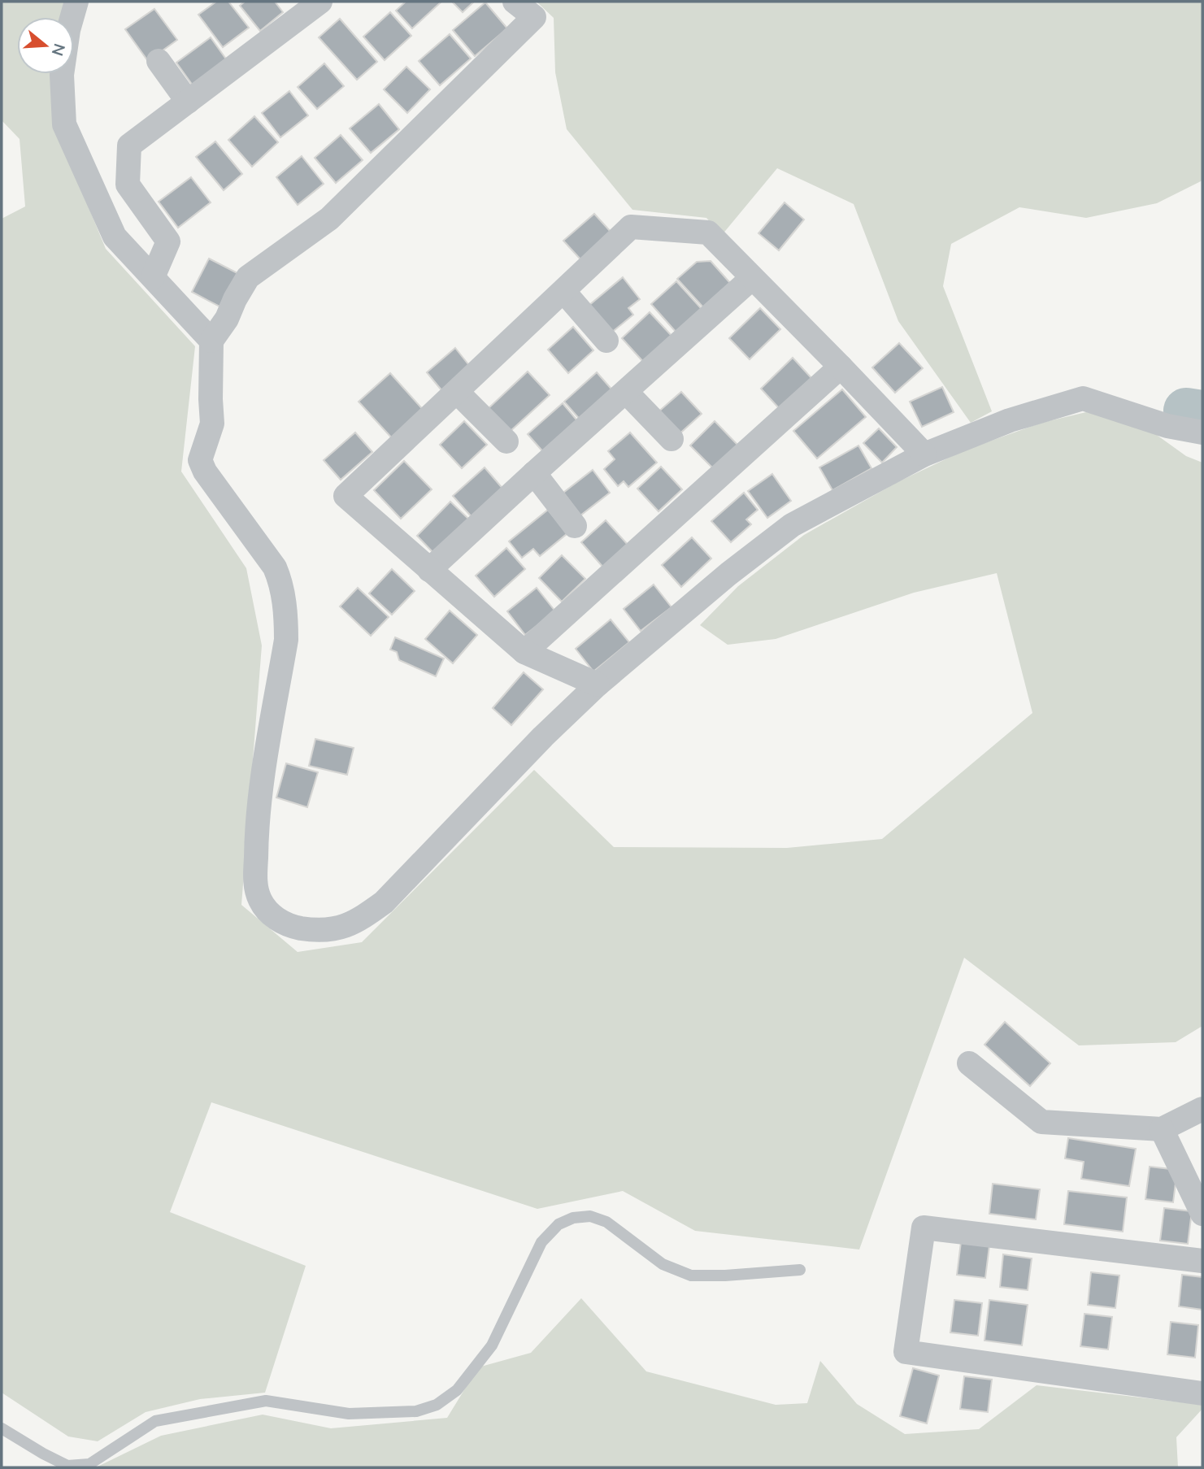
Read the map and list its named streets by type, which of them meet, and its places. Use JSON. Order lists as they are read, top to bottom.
{
  "north": "right"
}
